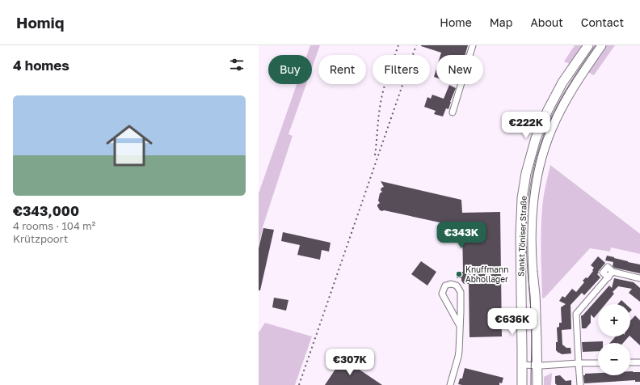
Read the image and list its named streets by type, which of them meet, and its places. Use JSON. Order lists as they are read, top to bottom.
{
  "streets": {
    "main road": ["Sankt Töniser Straße"]
  },
  "places": ["Knuffmann Abhollager"],
  "page": {
    "header": "Homiq",
    "nav": [
      "Home",
      "Map",
      "About",
      "Contact"
    ],
    "heading": "4 homes",
    "chip": [
      "Buy",
      "Rent",
      "Filters",
      "New"
    ],
    "list": [
      {
        "name": "€343,000",
        "note": "4 rooms · 104 m² · Krützpoort"
      }
    ],
    "price": [
      "€222K",
      "€343K",
      "€636K",
      "€307K"
    ],
    "map_buttons": ["+", "−"]
  }
}
